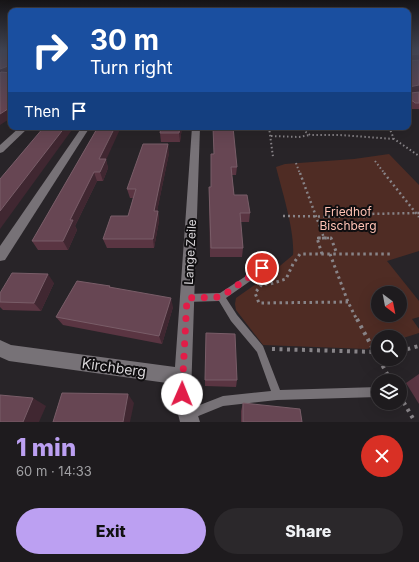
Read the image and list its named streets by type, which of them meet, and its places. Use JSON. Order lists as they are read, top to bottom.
{
  "streets": {
    "street": ["Lange Zeile", "Kirchberg"]
  },
  "crossings": [
    ["Lange Zeile", "Kirchberg"]
  ],
  "parks": ["Friedhof Bischberg"],
  "north": "bottom right",
  "page": {
    "turn": ["30 m", "Turn right"],
    "then": "Then",
    "heading": ["1 min", "60 m · 14:33"],
    "buttons": ["Exit", "Share"]
  }
}
